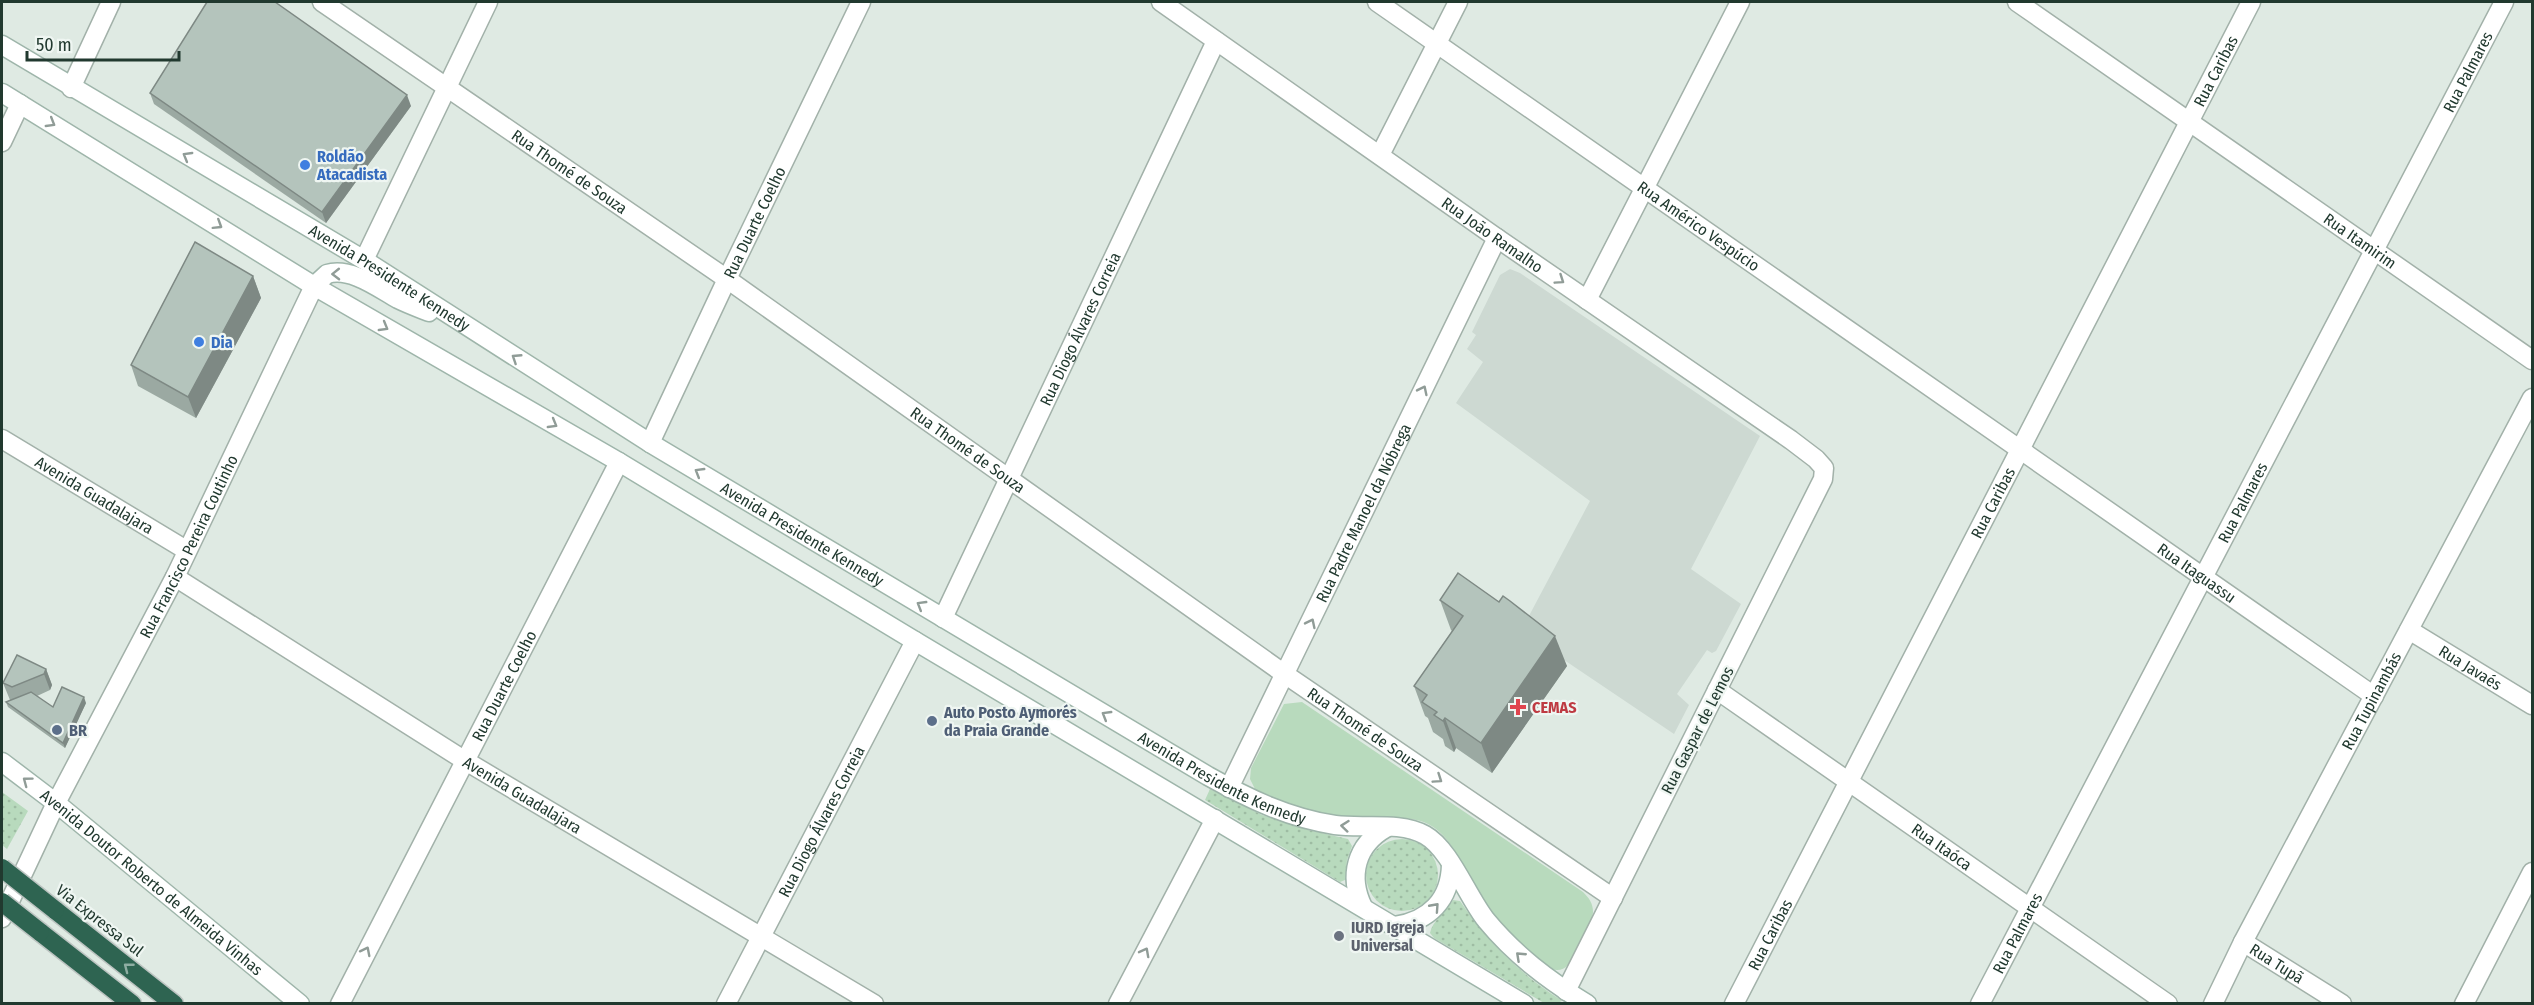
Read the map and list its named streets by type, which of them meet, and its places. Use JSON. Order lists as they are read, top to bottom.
{
  "streets": {
    "highway": ["Via Expressa Sul"],
    "street": [
      "Rua Caribas",
      "Rua Palmares",
      "Rua Thomé de Souza",
      "Rua Duarte Coelho",
      "Rua Américo Vespúcio",
      "Rua João Ramalho",
      "Rua Itamirim",
      "Avenida Presidente Kennedy",
      "Rua Diogo Álvares Correia",
      "Avenida Guadalajara",
      "Rua Padre Manoel da Nóbrega",
      "Rua Francisco Pereira Coutinho",
      "Rua Itaguassu",
      "Rua Javaés",
      "Rua Tupinambás",
      "Rua Gaspar de Lemos",
      "Rua Itaóca",
      "Avenida Doutor Roberto de Almeida Vinhas",
      "Rua Tupã"
    ]
  },
  "crossings": [
    ["Rua Caribas", "Rua Américo Vespúcio"],
    ["Rua Caribas", "Rua Itamirim"],
    ["Rua Caribas", "Rua Itaguassu"],
    ["Rua Caribas", "Rua Itaóca"],
    ["Rua Palmares", "Rua Itamirim"],
    ["Rua Palmares", "Rua Itaguassu"],
    ["Rua Palmares", "Rua Itaóca"],
    ["Rua Thomé de Souza", "Rua Duarte Coelho"],
    ["Rua Thomé de Souza", "Rua Diogo Álvares Correia"],
    ["Rua Thomé de Souza", "Rua Padre Manoel da Nóbrega"],
    ["Rua Thomé de Souza", "Rua Gaspar de Lemos"],
    ["Rua Duarte Coelho", "Avenida Presidente Kennedy"],
    ["Rua Duarte Coelho", "Avenida Guadalajara"],
    ["Rua Américo Vespúcio", "Rua Itaguassu"],
    ["Rua João Ramalho", "Rua Diogo Álvares Correia"],
    ["Rua João Ramalho", "Rua Padre Manoel da Nóbrega"],
    ["Rua João Ramalho", "Rua Gaspar de Lemos"],
    ["Avenida Presidente Kennedy", "Rua Diogo Álvares Correia"],
    ["Avenida Presidente Kennedy", "Rua Padre Manoel da Nóbrega"],
    ["Avenida Presidente Kennedy", "Rua Francisco Pereira Coutinho"],
    ["Avenida Presidente Kennedy", "Rua Gaspar de Lemos"],
    ["Rua Diogo Álvares Correia", "Avenida Guadalajara"],
    ["Avenida Guadalajara", "Rua Francisco Pereira Coutinho"],
    ["Rua Francisco Pereira Coutinho", "Avenida Doutor Roberto de Almeida Vinhas"],
    ["Rua Itaguassu", "Rua Tupinambás"],
    ["Rua Javaés", "Rua Tupinambás"],
    ["Rua Tupinambás", "Rua Tupã"],
    ["Rua Gaspar de Lemos", "Rua Itaóca"]
  ],
  "one_way": ["Rua Padre Manoel da Nóbrega"],
  "places": {
    "other": [
      "Roldão Atacadista",
      "Dia",
      "Auto Posto Aymorés da Praia Grande",
      "BR",
      "IURD Igreja Universal"
    ],
    "health": ["CEMAS"]
  },
  "scale_bar": "50 m"
}
